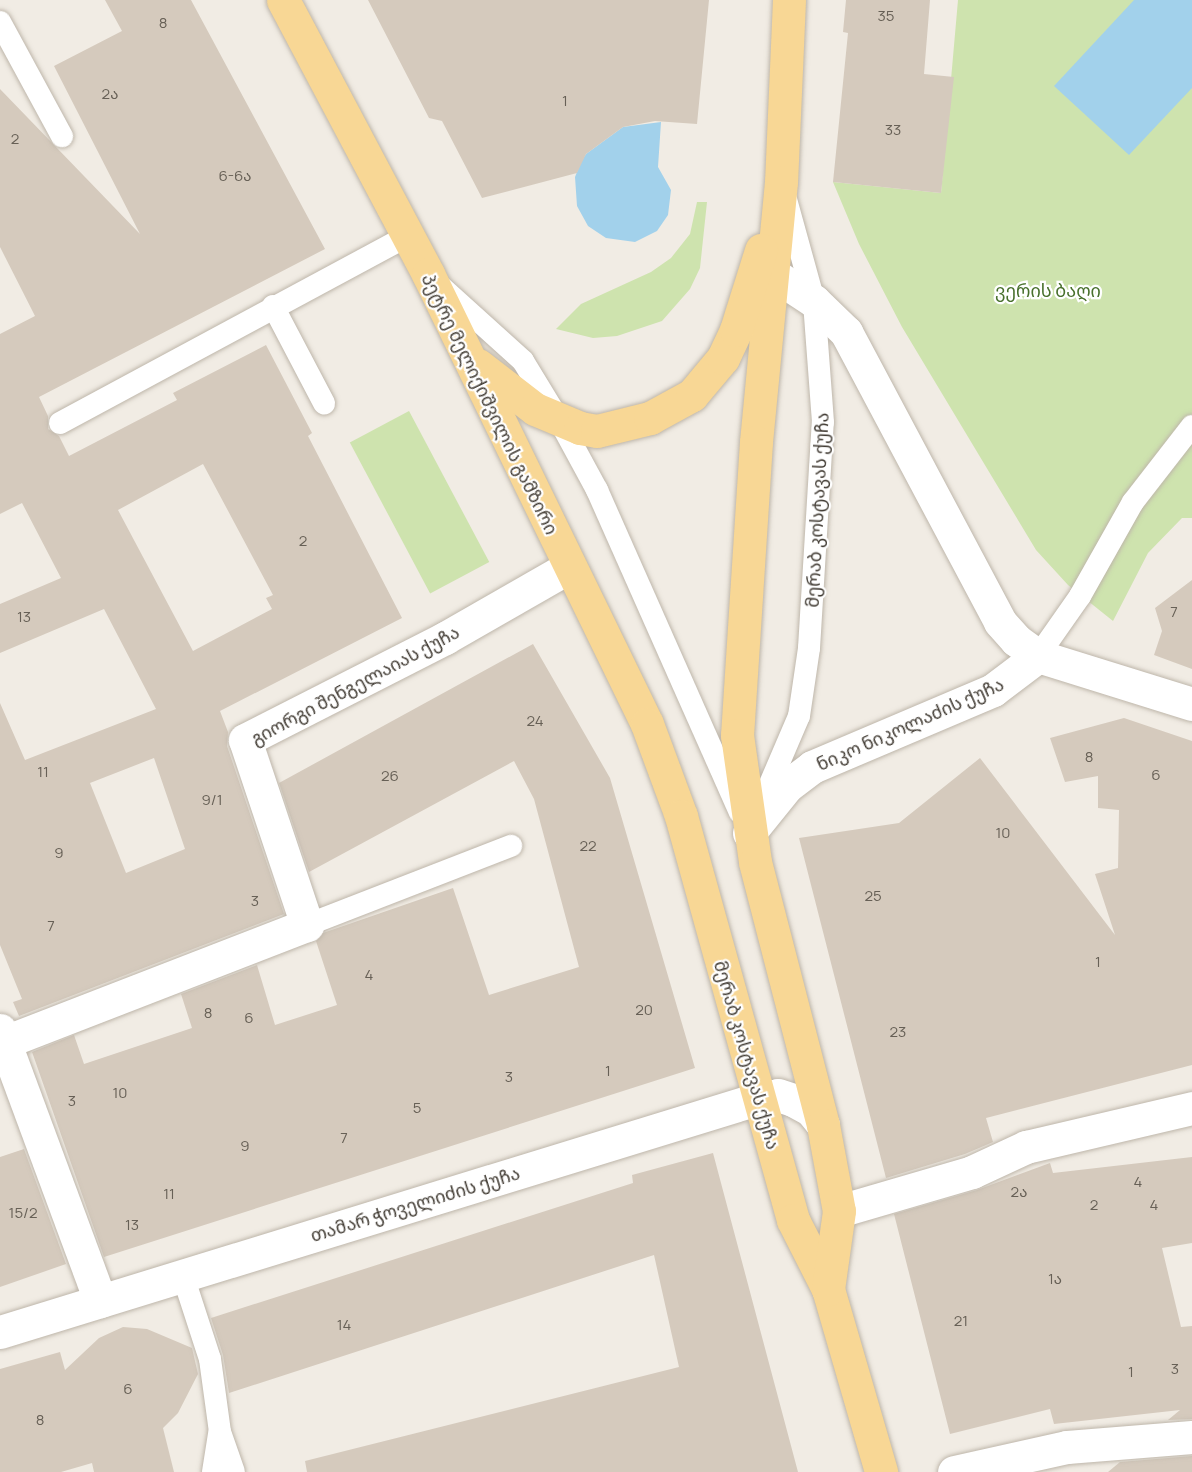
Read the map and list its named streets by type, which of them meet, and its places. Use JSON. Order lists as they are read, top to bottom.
{
  "streets": {
    "main road": ["პეტრე მელიქიშვილის გამზირი", "მერაბ კოსტავას ქუჩა"],
    "street": ["გიორგი შენგელაიას ქუჩა", "ნიკო ნიკოლაძის ქუჩა", "თამარ ჭოველიძის ქუჩა"]
  },
  "crossings": [
    ["პეტრე მელიქიშვილის გამზირი", "მერაბ კოსტავას ქუჩა"],
    ["პეტრე მელიქიშვილის გამზირი", "გიორგი შენგელაიას ქუჩა"],
    ["მერაბ კოსტავას ქუჩა", "ნიკო ნიკოლაძის ქუჩა"],
    ["მერაბ კოსტავას ქუჩა", "თამარ ჭოველიძის ქუჩა"]
  ],
  "parks": ["ვერის ბაღი"],
  "house_numbers": [
    "35",
    "8",
    "2ა",
    "1",
    "33",
    "2",
    "6-6ა",
    "2",
    "7",
    "13",
    "24",
    "8",
    "11",
    "6",
    "26",
    "9/1",
    "10",
    "22",
    "9",
    "25",
    "3",
    "7",
    "1",
    "4",
    "20",
    "8",
    "6",
    "23",
    "1",
    "3",
    "10",
    "3",
    "5",
    "7",
    "9",
    "4",
    "2ა",
    "11",
    "2",
    "4",
    "15/2",
    "13",
    "1ა",
    "21",
    "14",
    "3",
    "1",
    "6",
    "8"
  ]
}
